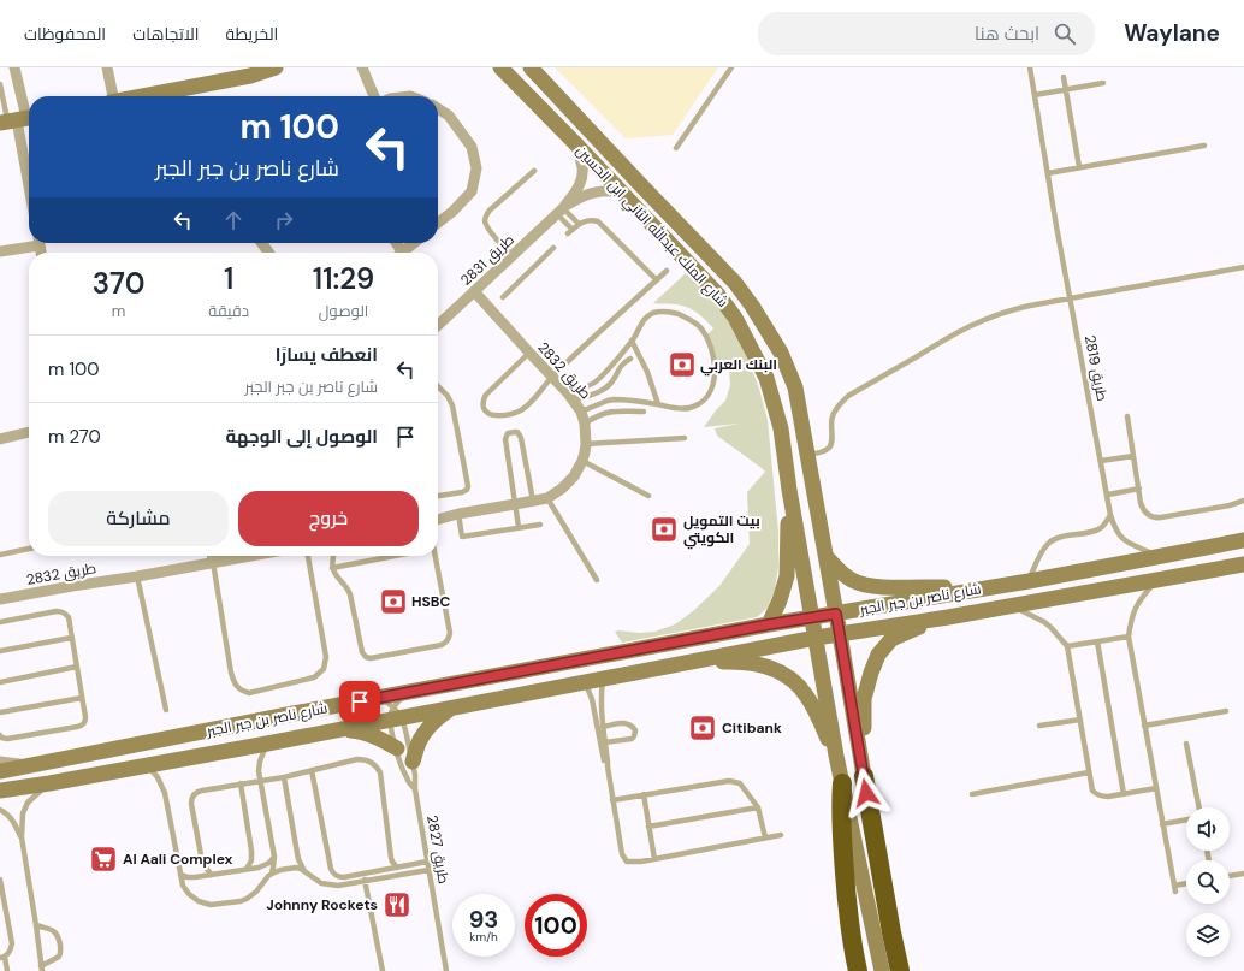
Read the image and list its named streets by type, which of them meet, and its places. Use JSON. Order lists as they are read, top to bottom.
{
  "streets": {
    "main road": ["شارع الملك عبدالله الثاني ابن الحسين", "شارع ناصر بن جبر الجبر"],
    "street": ["طريق 2831", "طريق 2832"],
    "lane": ["طريق 2819", "طريق 2827"]
  },
  "crossings": [
    ["شارع الملك عبدالله الثاني ابن الحسين", "طريق 2831"],
    ["شارع الملك عبدالله الثاني ابن الحسين", "شارع ناصر بن جبر الجبر"],
    ["طريق 2831", "طريق 2832"],
    ["طريق 2819", "شارع ناصر بن جبر الجبر"],
    ["شارع ناصر بن جبر الجبر", "طريق 2827"]
  ],
  "places": {
    "bank": [
      "البنك العربي",
      "بيت التمويل الكويتي",
      "HSBC",
      "Citibank"
    ],
    "supermarket": ["Al Aali Complex"],
    "restaurant": ["Johnny Rockets"]
  },
  "page": {
    "header": "Waylane",
    "search": "ابحث هنا",
    "nav": ["الخريطة", "الاتجاهات", "المحفوظات"],
    "turn": ["100 m", "شارع ناصر بن جبر الجبر"],
    "eta": [
      "11:29",
      "الوصول",
      "1",
      "دقيقة",
      "370",
      "m"
    ],
    "list": [
      {
        "name": "انعطف يسارًا",
        "note": "شارع ناصر بن جبر الجبر",
        "value": "100 m"
      },
      {
        "name": "الوصول إلى الوجهة",
        "value": "270 m"
      }
    ],
    "buttons": ["خروج", "مشاركة"],
    "speed": "93 km/h",
    "limit": "100"
  }
}
